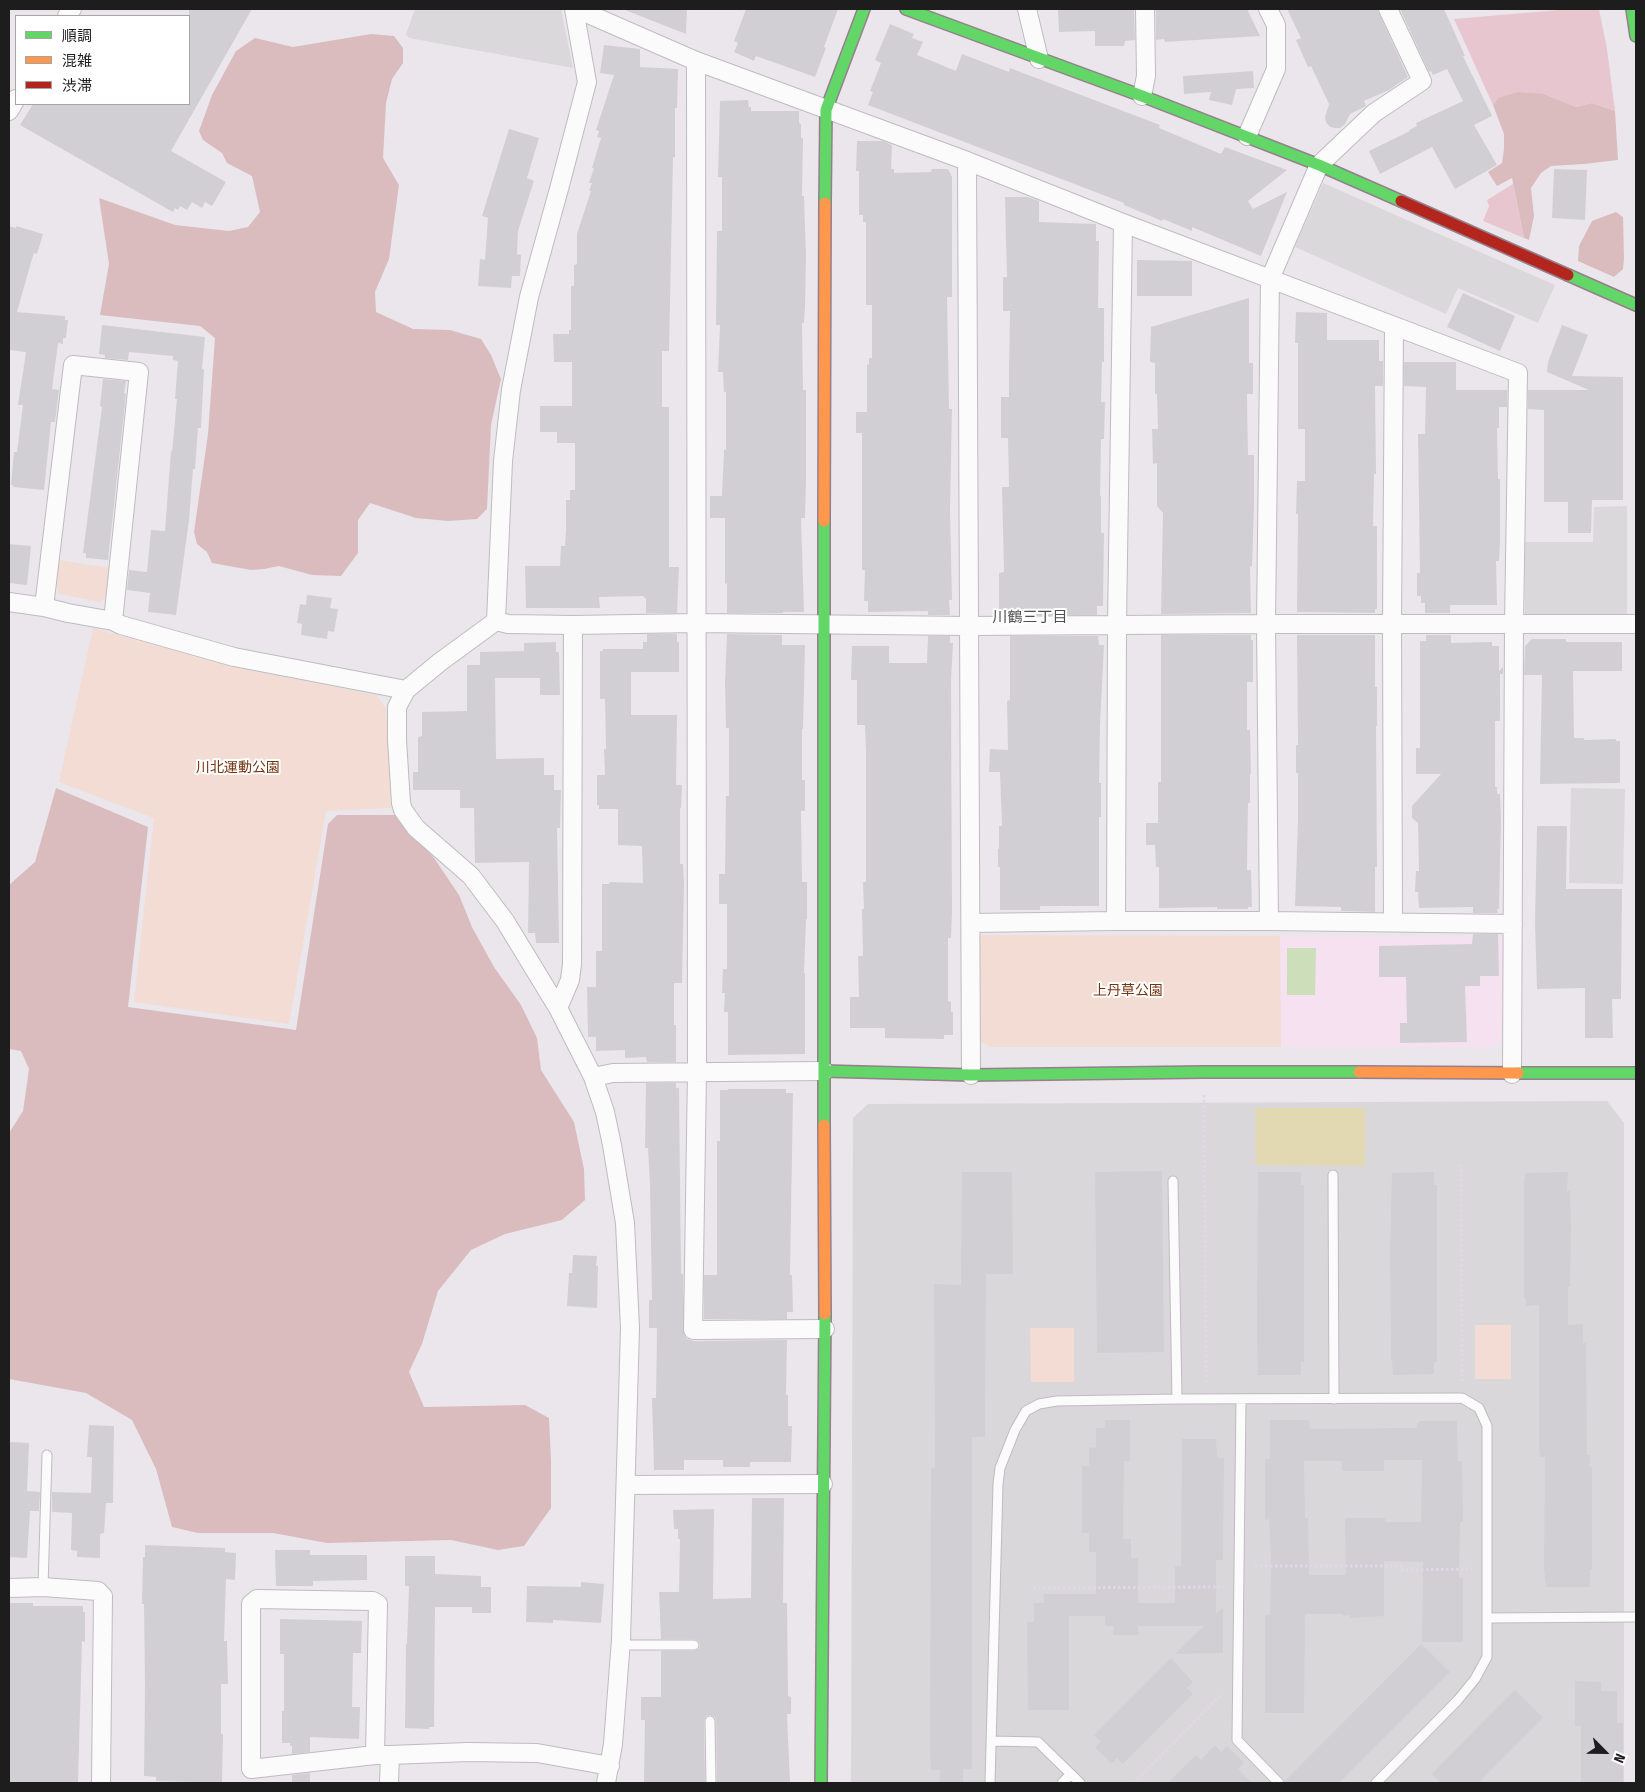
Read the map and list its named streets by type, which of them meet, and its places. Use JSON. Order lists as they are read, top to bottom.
{
  "districts": ["川鶴三丁目"],
  "parks": ["川北運動公園", "上丹草公園"],
  "legend": ["順調", "混雑", "渋滞"],
  "north": "bottom right"
}
